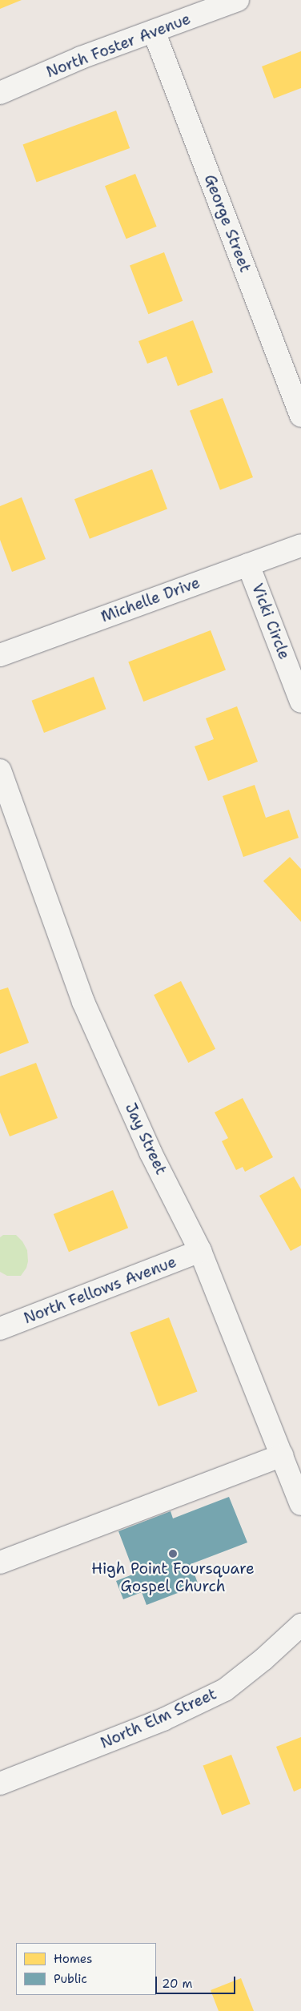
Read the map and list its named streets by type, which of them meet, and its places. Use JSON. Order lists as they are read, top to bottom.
{
  "streets": {
    "street": [
      "North Foster Avenue",
      "George Street",
      "Michelle Drive",
      "Vicki Circle",
      "Jay Street",
      "North Fellows Avenue",
      "North Elm Street"
    ]
  },
  "crossings": [
    ["North Foster Avenue", "George Street"],
    ["Michelle Drive", "Vicki Circle"],
    ["Jay Street", "North Fellows Avenue"]
  ],
  "places": ["High Point Foursquare Gospel Church"],
  "legend": ["Homes", "Public"],
  "scale_bar": "20 m"
}
